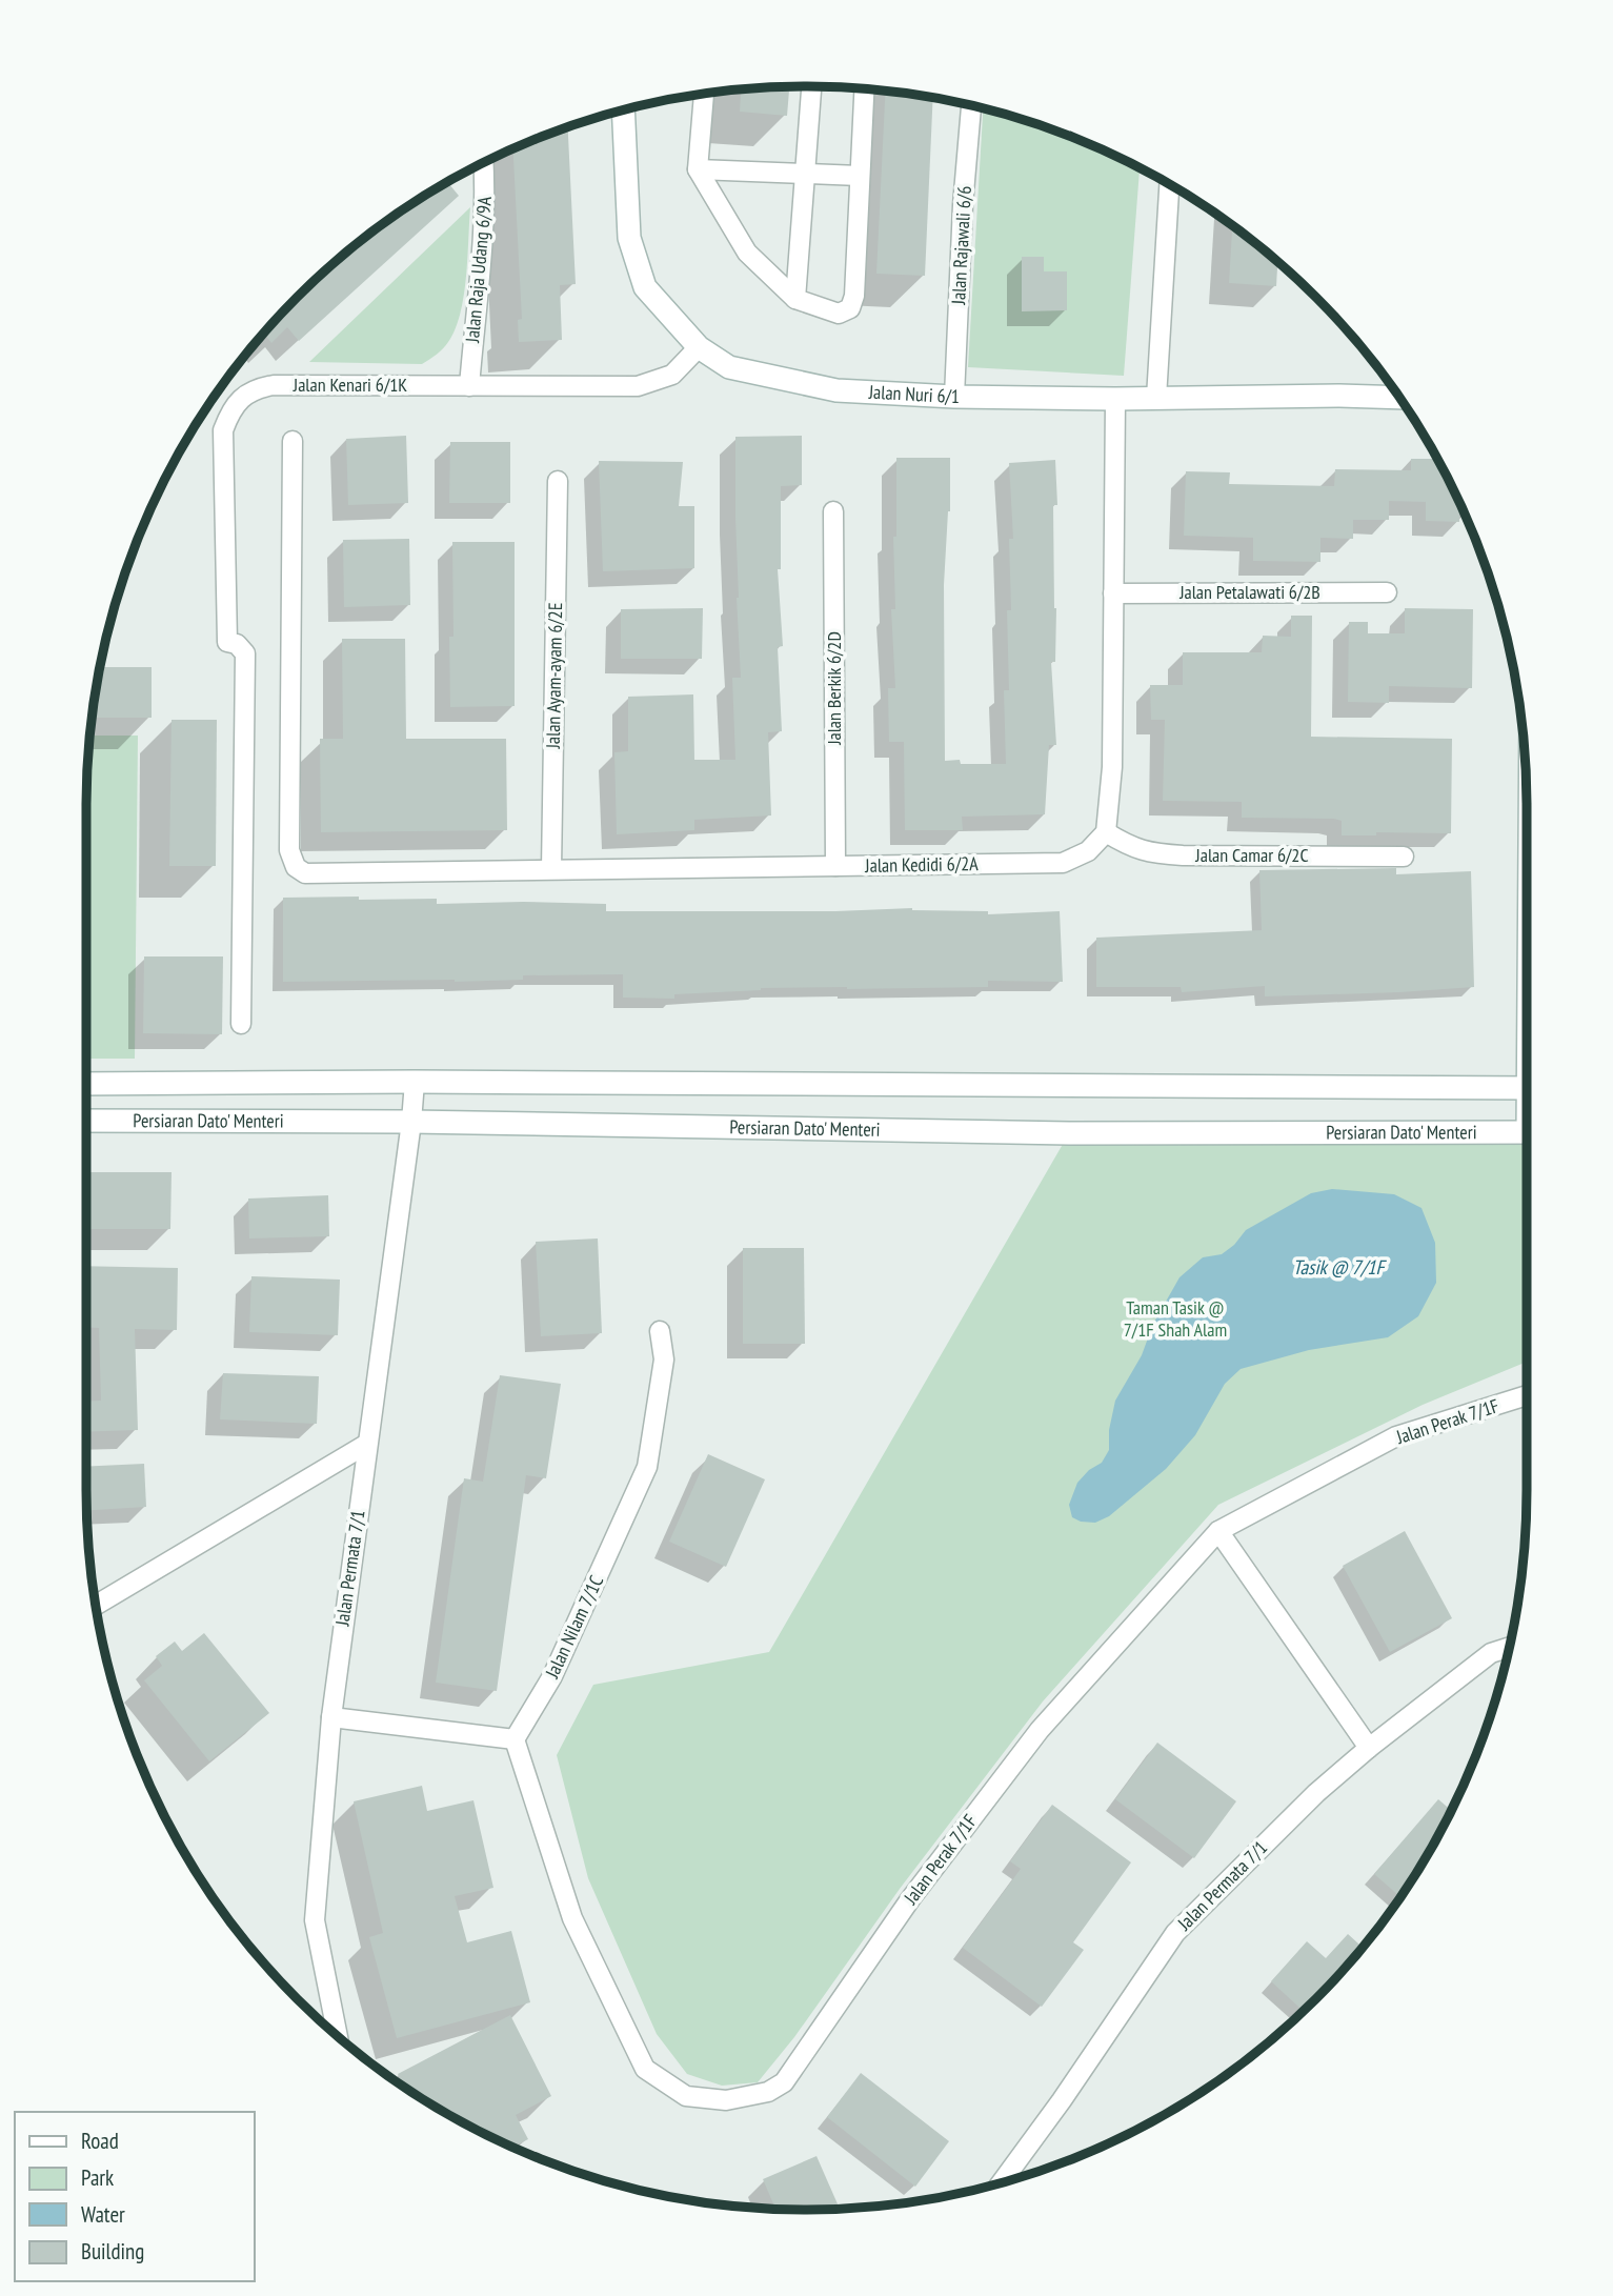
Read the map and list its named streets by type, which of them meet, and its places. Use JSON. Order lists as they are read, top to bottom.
{
  "streets": {
    "main road": ["Jalan Nuri 6/1", "Persiaran Dato' Menteri"],
    "street": [
      "Jalan Rajawali 6/6",
      "Jalan Raja Udang 6/9A",
      "Jalan Kenari 6/1K",
      "Jalan Petalawati 6/2B",
      "Jalan Ayam-ayam 6/2E",
      "Jalan Berkik 6/2D",
      "Jalan Camar 6/2C",
      "Jalan Kedidi 6/2A",
      "Jalan Perak 7/1F",
      "Jalan Permata 7/1",
      "Jalan Nilam 7/1C"
    ]
  },
  "crossings": [
    ["Jalan Rajawali 6/6", "Jalan Nuri 6/1"],
    ["Jalan Raja Udang 6/9A", "Jalan Kenari 6/1K"],
    ["Jalan Kenari 6/1K", "Jalan Nuri 6/1"],
    ["Jalan Ayam-ayam 6/2E", "Jalan Kedidi 6/2A"],
    ["Jalan Berkik 6/2D", "Jalan Kedidi 6/2A"],
    ["Jalan Camar 6/2C", "Jalan Kedidi 6/2A"],
    ["Persiaran Dato' Menteri", "Jalan Permata 7/1"],
    ["Jalan Perak 7/1F", "Jalan Nilam 7/1C"]
  ],
  "water": ["Tasik @ 7/1F"],
  "parks": ["Taman Tasik @ 7/1F Shah Alam"],
  "legend": [
    "Road",
    "Park",
    "Water",
    "Building"
  ]
}
